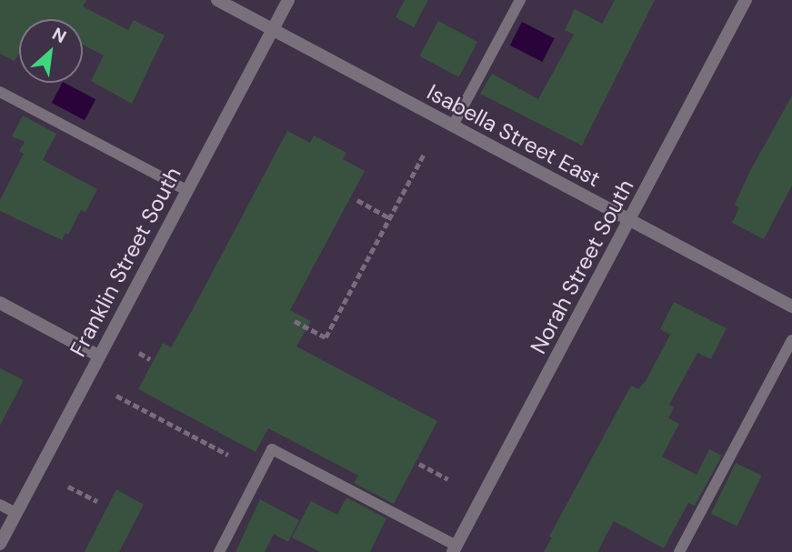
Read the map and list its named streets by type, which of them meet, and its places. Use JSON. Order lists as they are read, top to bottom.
{
  "streets": {
    "street": ["Isabella Street East", "Franklin Street South", "Norah Street South"]
  },
  "crossings": [
    ["Isabella Street East", "Franklin Street South"],
    ["Isabella Street East", "Norah Street South"]
  ],
  "north": "top right"
}
